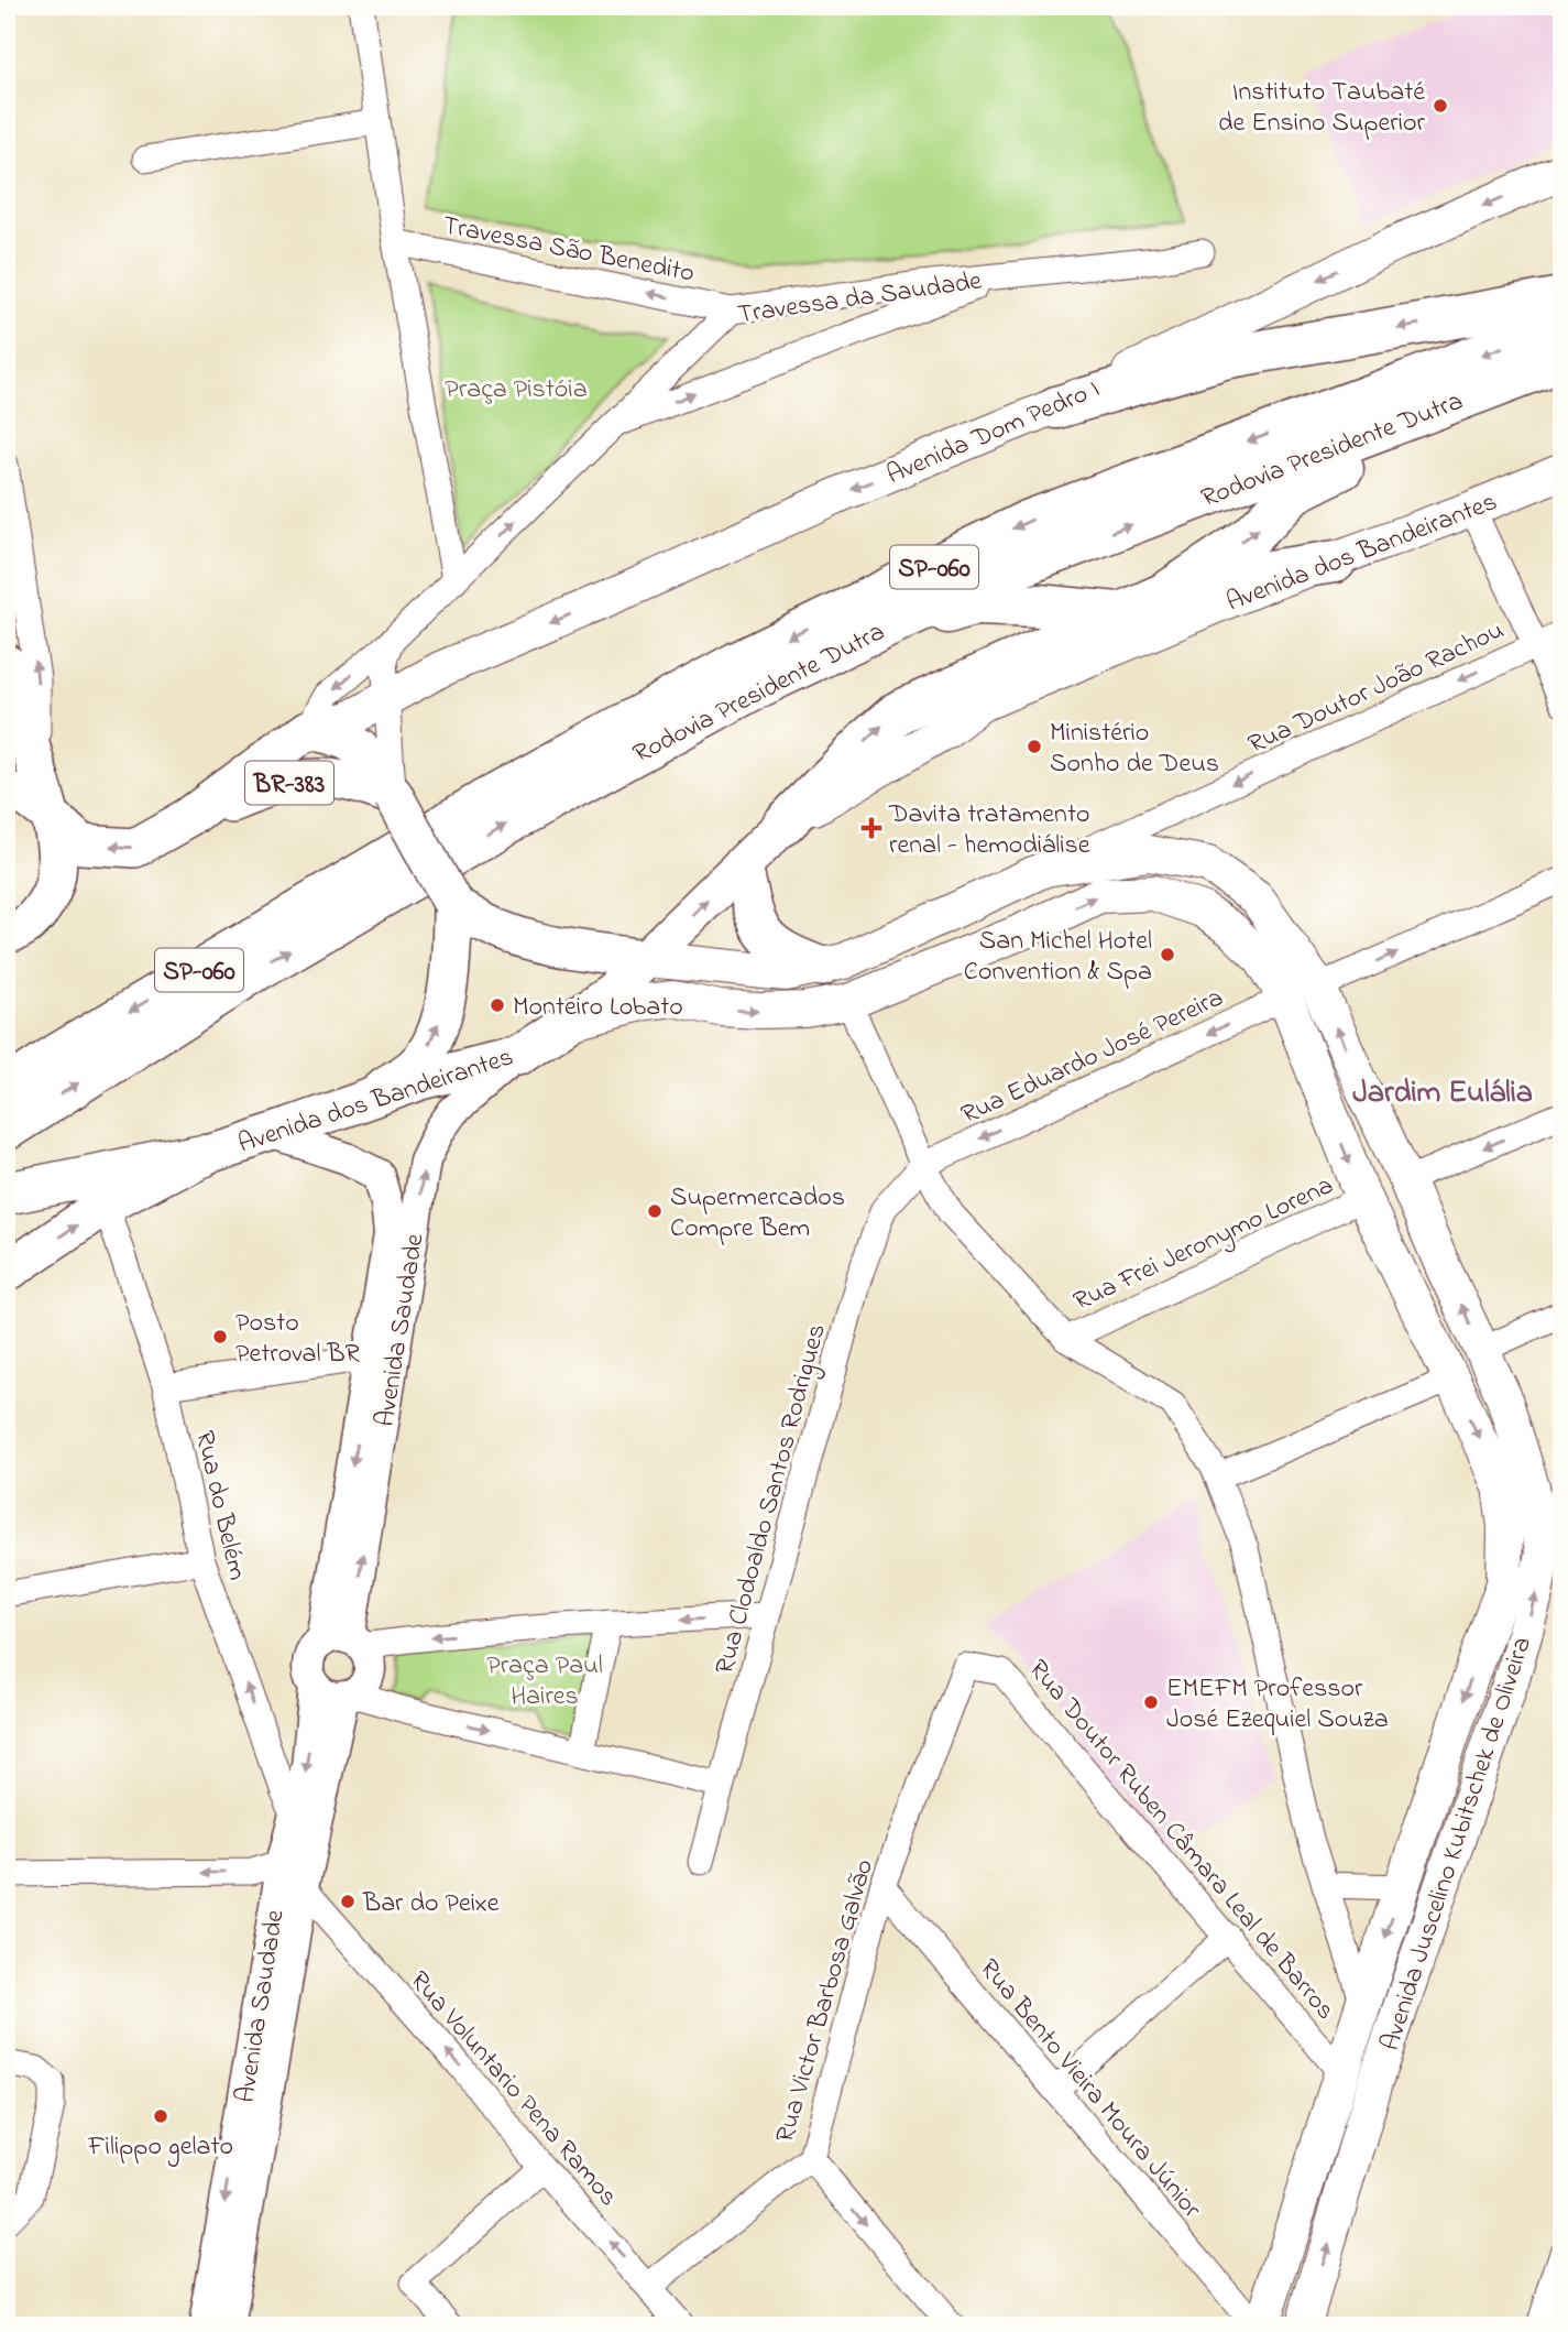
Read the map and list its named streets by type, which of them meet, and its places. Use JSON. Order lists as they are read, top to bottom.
{
  "streets": {
    "highway": ["Rodovia Presidente Dutra", "SP-060"],
    "main road": [
      "Avenida Dom Pedro I",
      "Avenida dos Bandeirantes",
      "BR-383",
      "Avenida Juscelino Kubitschek de Oliveira"
    ],
    "street": [
      "Travessa São Benedito",
      "Travessa da Saudade",
      "Rua Doutor João Rachou",
      "Rua Eduardo José Pereira",
      "Rua Frei Jeronymo Lorena",
      "Avenida Saudade",
      "Rua Clodoaldo Santos Rodrigues",
      "Rua do Belém",
      "Rua Doutor Ruben Câmara Leal de Barros",
      "Rua Victor Barbosa Galvão",
      "Rua Voluntario Pena Ramos",
      "Rua Bento Vieira Moura Júnior"
    ]
  },
  "crossings": [
    ["Travessa São Benedito", "Travessa da Saudade"],
    ["Travessa da Saudade", "Avenida Dom Pedro I"],
    ["Travessa da Saudade", "BR-383"],
    ["Avenida Dom Pedro I", "BR-383"],
    ["Avenida dos Bandeirantes", "Avenida Saudade"],
    ["Avenida dos Bandeirantes", "Rua do Belém"],
    ["Avenida dos Bandeirantes", "Avenida Juscelino Kubitschek de Oliveira"],
    ["Rua Doutor João Rachou", "Avenida Juscelino Kubitschek de Oliveira"],
    ["BR-383", "Avenida Juscelino Kubitschek de Oliveira"],
    ["Rua Eduardo José Pereira", "Rua Clodoaldo Santos Rodrigues"],
    ["Rua Eduardo José Pereira", "Avenida Juscelino Kubitschek de Oliveira"],
    ["Rua Frei Jeronymo Lorena", "Avenida Juscelino Kubitschek de Oliveira"],
    ["Avenida Saudade", "Rua do Belém"],
    ["Avenida Saudade", "Rua Voluntario Pena Ramos"],
    ["Rua Doutor Ruben Câmara Leal de Barros", "Avenida Juscelino Kubitschek de Oliveira"],
    ["Rua Doutor Ruben Câmara Leal de Barros", "Rua Victor Barbosa Galvão"],
    ["Avenida Juscelino Kubitschek de Oliveira", "Rua Bento Vieira Moura Júnior"],
    ["Rua Victor Barbosa Galvão", "Rua Voluntario Pena Ramos"],
    ["Rua Victor Barbosa Galvão", "Rua Bento Vieira Moura Júnior"]
  ],
  "one_way": [
    "Travessa São Benedito",
    "Avenida Dom Pedro I",
    "Rua Eduardo José Pereira",
    "Rua do Belém",
    "Rua Voluntario Pena Ramos"
  ],
  "districts": ["Jardim Eulália"],
  "parks": ["Praça Pistóia", "Praça Paul Haires"],
  "places": {
    "other": [
      "Instituto Taubaté de Ensino Superior",
      "Ministério Sonho de Deus",
      "San Michel Hotel Convention & Spa",
      "Monteiro Lobato",
      "Supermercados Compre Bem",
      "Posto Petroval BR",
      "EMEFM Professor José Ezequiel Souza",
      "Bar do Peixe",
      "Filippo gelato"
    ],
    "health": ["Davita tratamento renal - hemodiálise"]
  }
}
